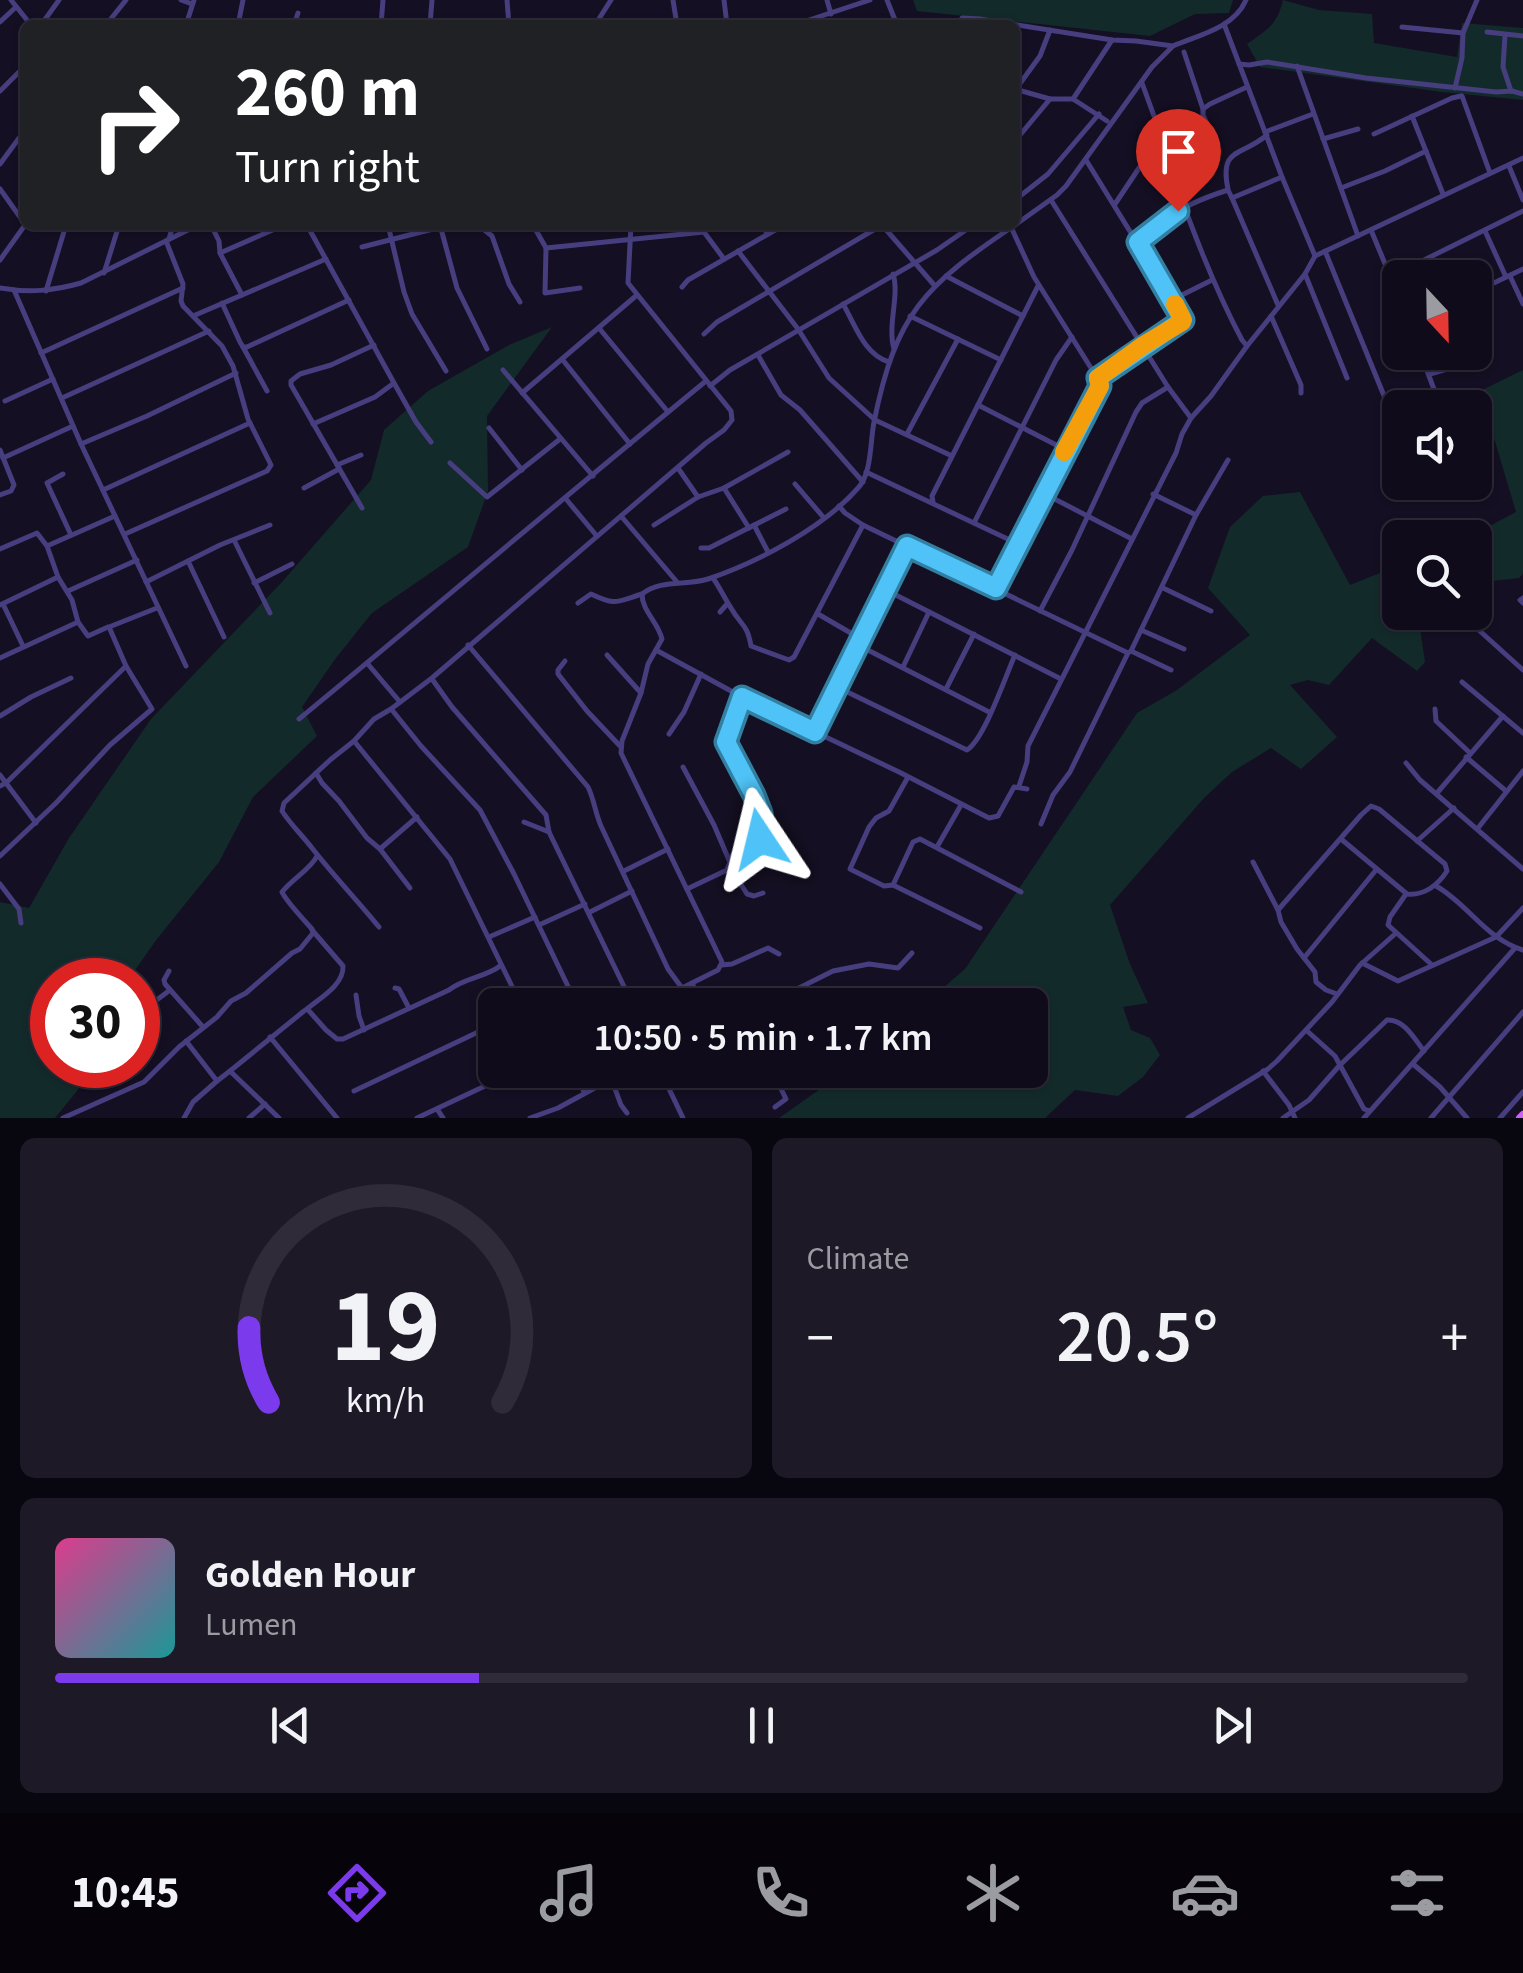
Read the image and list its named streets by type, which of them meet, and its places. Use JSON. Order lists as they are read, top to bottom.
{
  "north": "bottom",
  "page": {
    "turn": ["260 m", "Turn right"],
    "limit": "30",
    "trip": "10:50 · 5 min · 1.7 km",
    "tile": "Climate",
    "heat": ["−", "20.5°", "+"],
    "song": ["Golden Hour", "Lumen"],
    "tabs": "10:45",
    "gauge": ["19", "km/h"]
  }
}
